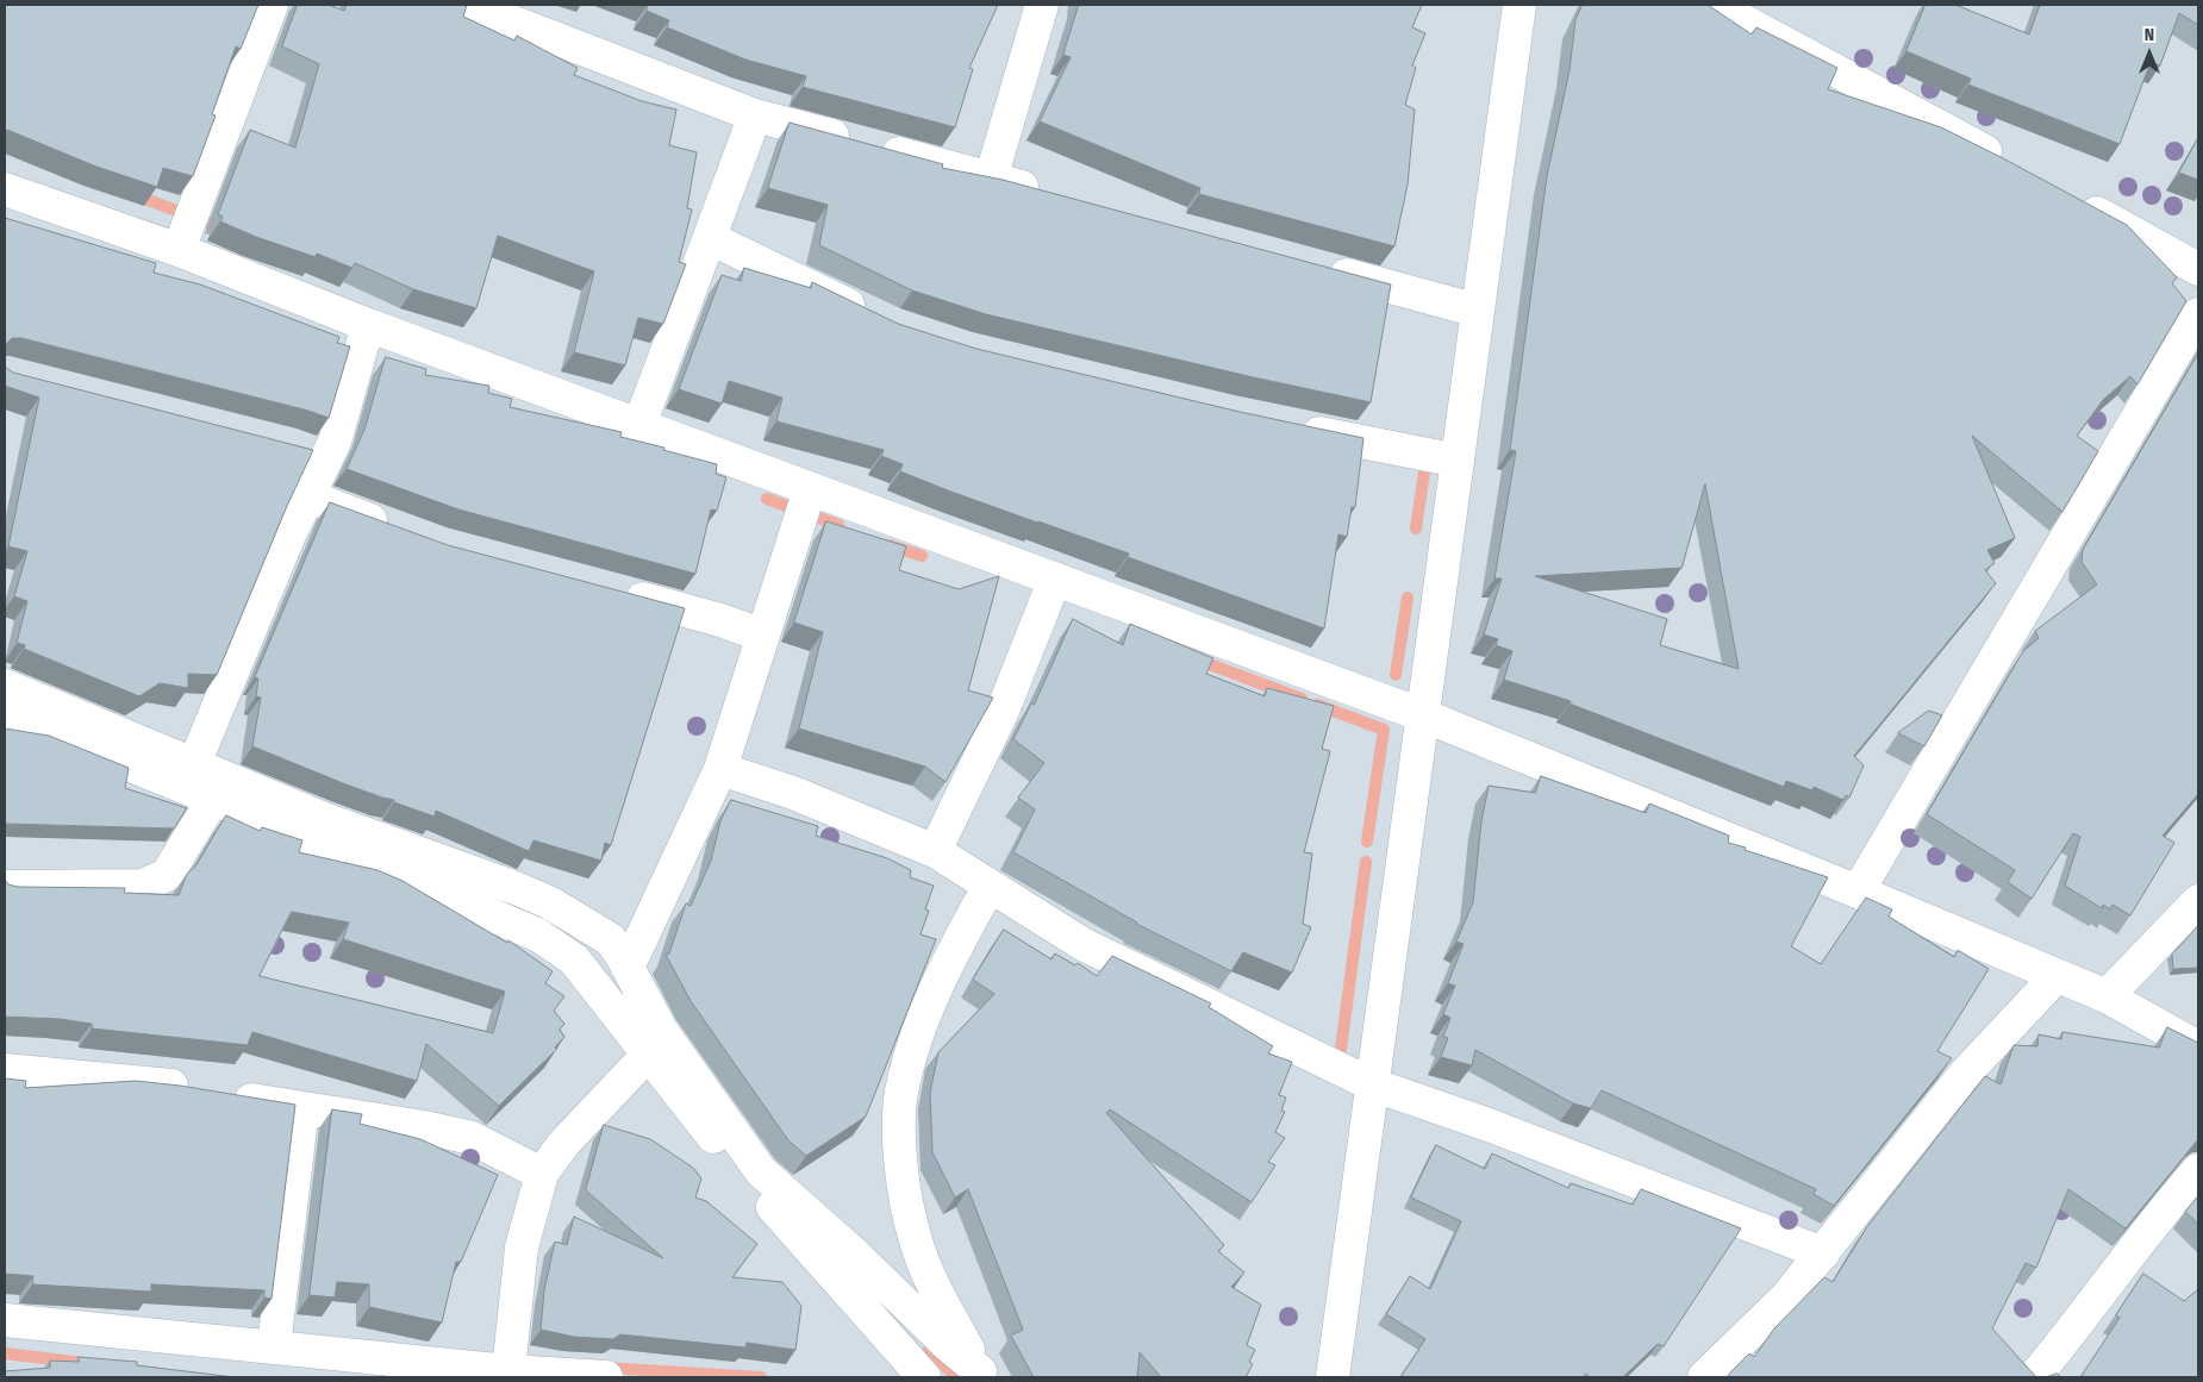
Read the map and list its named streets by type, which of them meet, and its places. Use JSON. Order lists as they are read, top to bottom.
{
  "north": "top"
}
